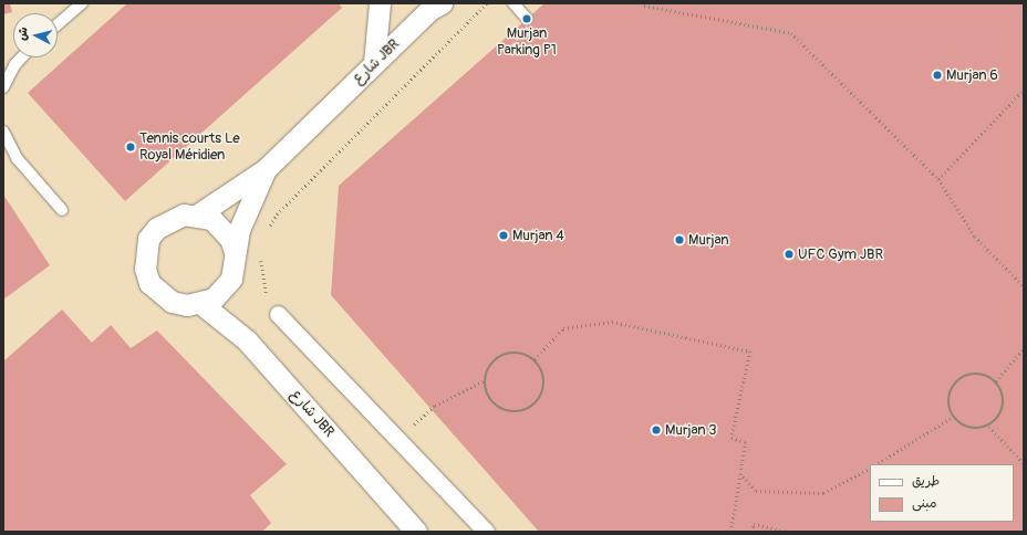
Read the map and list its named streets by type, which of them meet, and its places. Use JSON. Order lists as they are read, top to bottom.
{
  "streets": {
    "street": ["شارع JBR"]
  },
  "places": [
    "Murjan Parking P1",
    "Murjan 6",
    "Tennis courts Le Royal Méridien",
    "Murjan 4",
    "Murjan",
    "UFC Gym JBR",
    "Murjan 3"
  ],
  "legend": ["طريق", "مبنى"],
  "north": "left"
}
